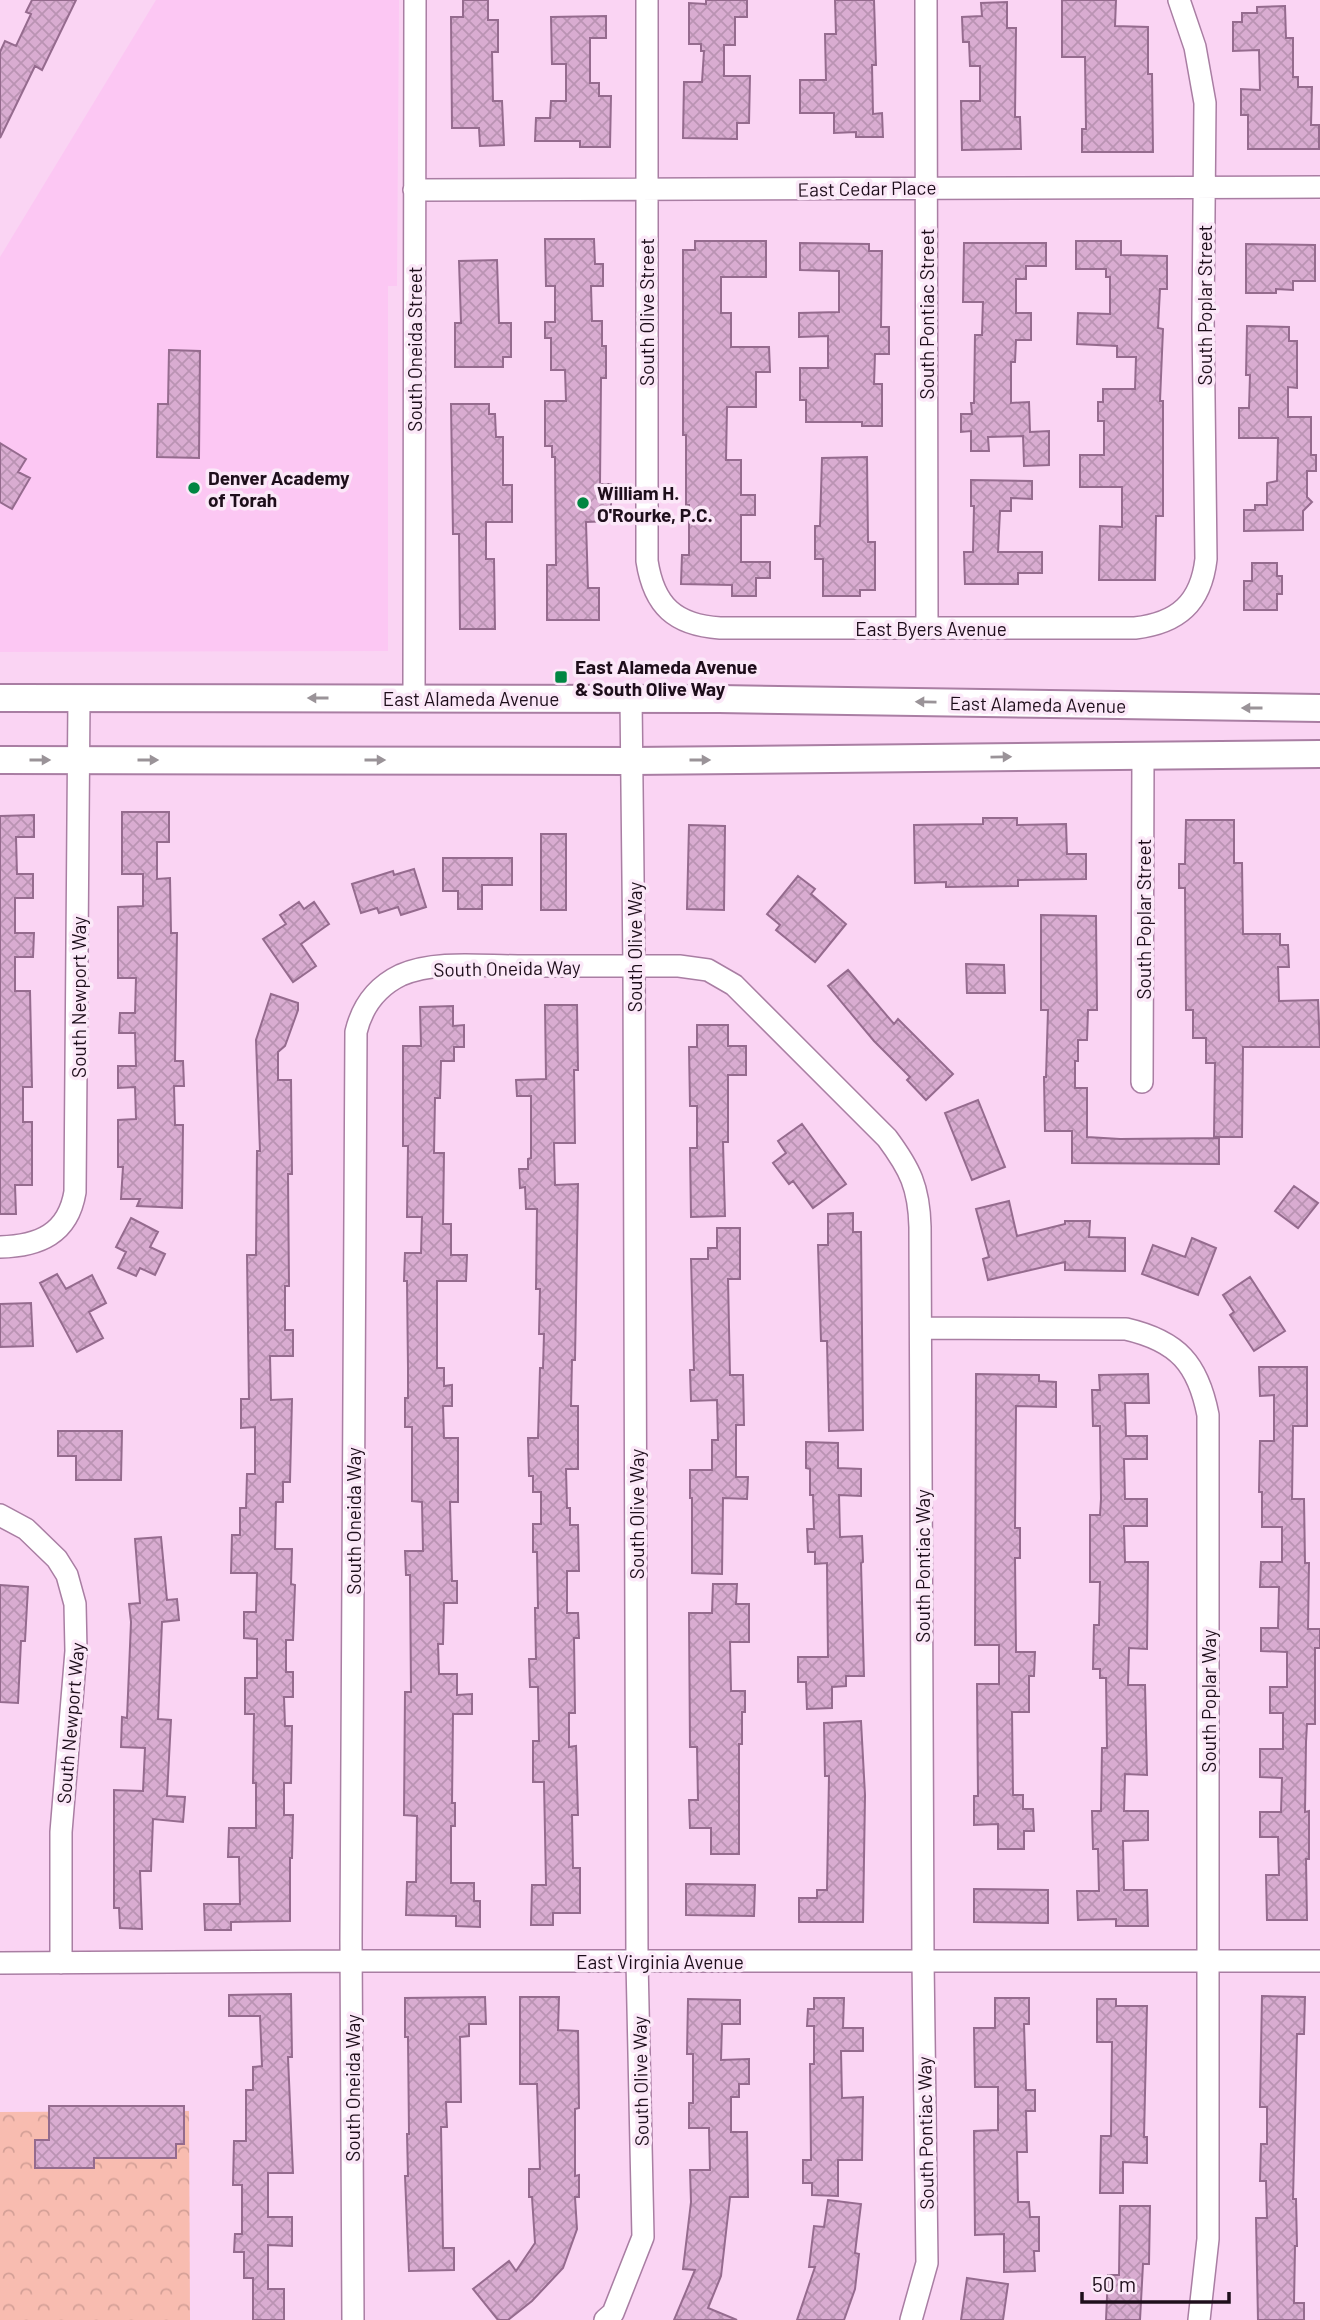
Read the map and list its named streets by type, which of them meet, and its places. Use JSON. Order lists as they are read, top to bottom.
{
  "streets": {
    "main road": ["East Alameda Avenue"],
    "street": [
      "East Cedar Place",
      "South Poplar Street",
      "South Olive Street",
      "South Pontiac Street",
      "South Oneida Street",
      "East Byers Avenue",
      "South Olive Way",
      "South Oneida Way",
      "South Newport Way",
      "South Pontiac Way",
      "South Poplar Way",
      "East Virginia Avenue"
    ]
  },
  "crossings": [
    ["East Cedar Place", "South Poplar Street"],
    ["East Cedar Place", "South Olive Street"],
    ["East Cedar Place", "South Pontiac Street"],
    ["East Cedar Place", "South Oneida Street"],
    ["South Poplar Street", "East Byers Avenue"],
    ["South Olive Street", "East Byers Avenue"],
    ["South Pontiac Street", "East Byers Avenue"],
    ["South Oneida Street", "East Alameda Avenue"],
    ["East Alameda Avenue", "South Olive Way"],
    ["East Alameda Avenue", "South Newport Way"],
    ["South Olive Way", "South Oneida Way"],
    ["South Olive Way", "South Pontiac Way"],
    ["South Olive Way", "East Virginia Avenue"],
    ["South Oneida Way", "South Pontiac Way"],
    ["South Oneida Way", "East Virginia Avenue"],
    ["South Newport Way", "East Virginia Avenue"],
    ["South Pontiac Way", "South Poplar Way"],
    ["South Pontiac Way", "East Virginia Avenue"],
    ["South Poplar Way", "East Virginia Avenue"]
  ],
  "places": {
    "other": ["Denver Academy of Torah", "William H. O'Rourke, P.C."],
    "transit": ["East Alameda Avenue & South Olive Way"]
  },
  "scale_bar": "50 m"
}
